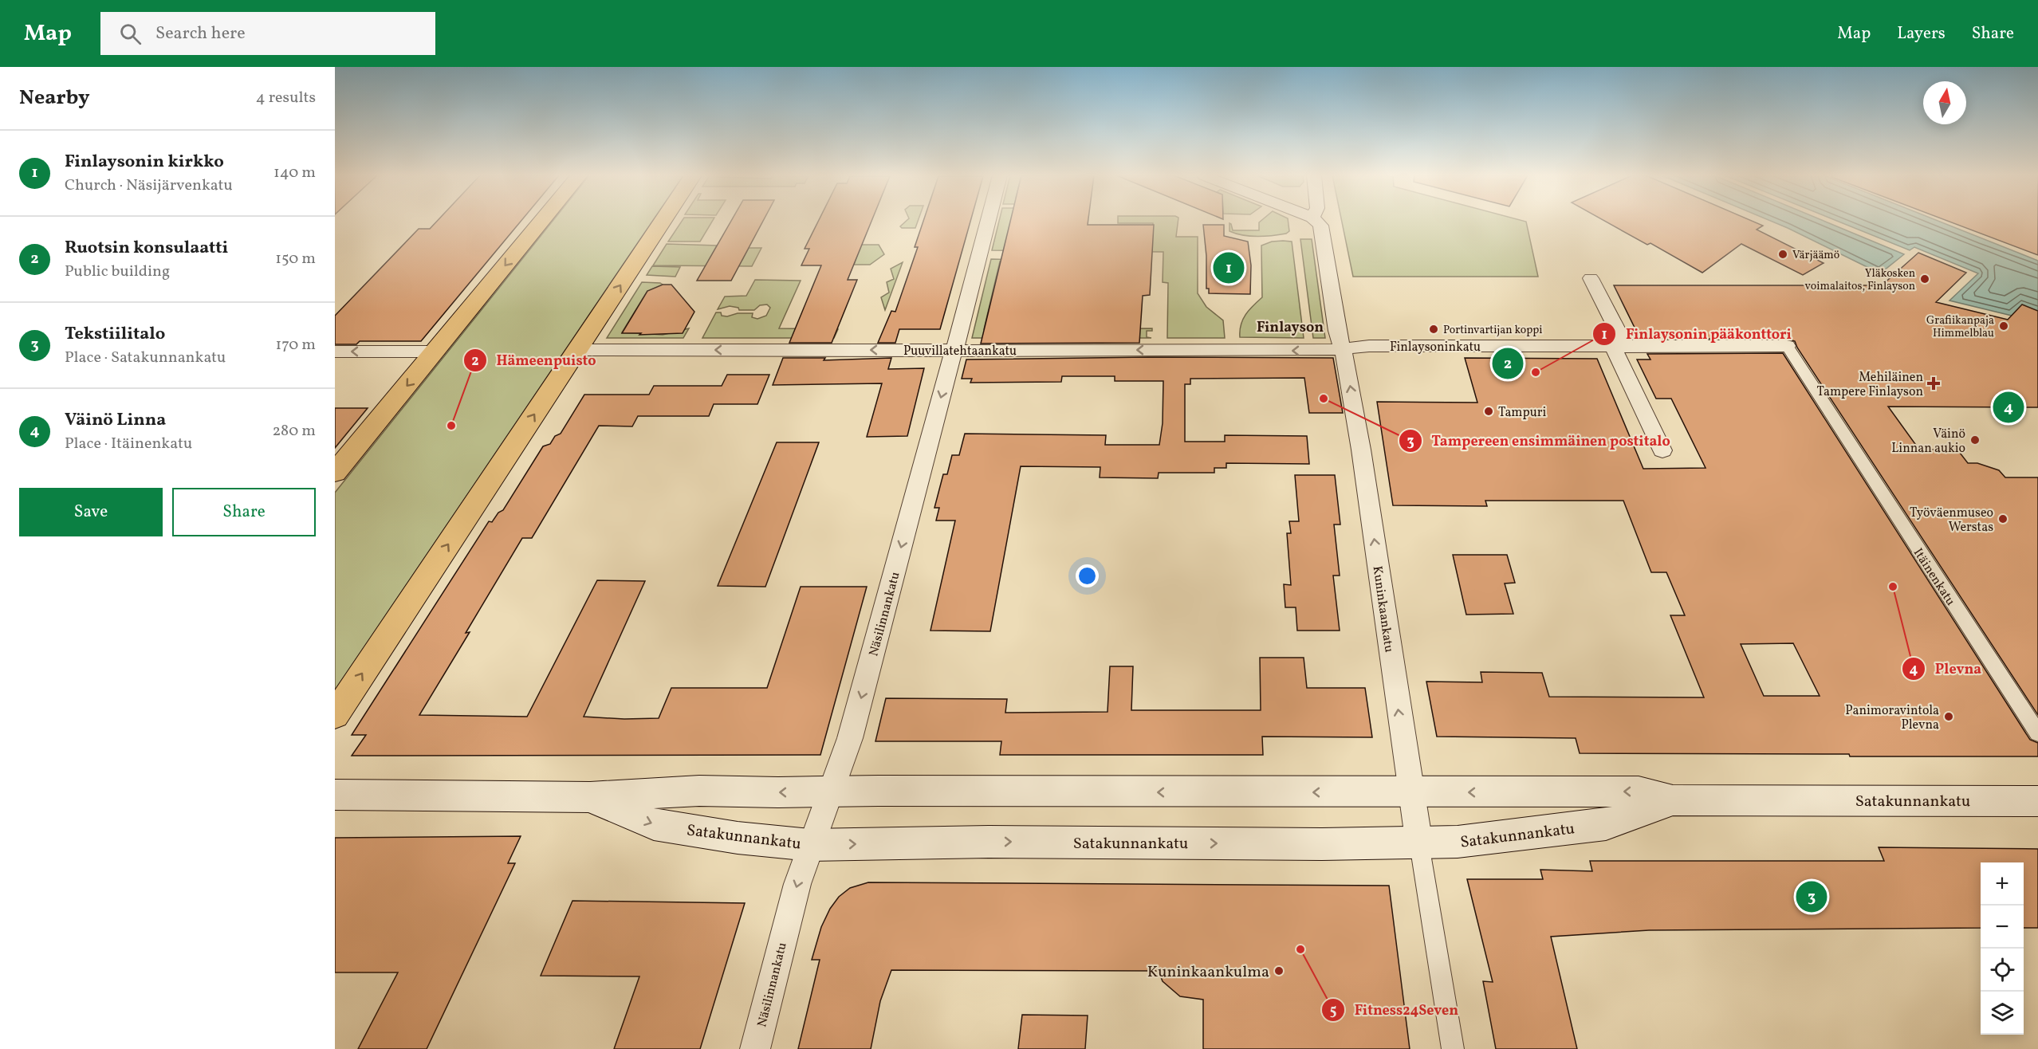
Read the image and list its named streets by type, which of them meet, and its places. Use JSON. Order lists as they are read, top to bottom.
{
  "streets": {
    "main road": ["Satakunnankatu"],
    "street": [
      "Finlaysoninkatu",
      "Puuvillatehtaankatu",
      "Itäinenkatu",
      "Kuninkaankatu",
      "Näsilinnankatu"
    ]
  },
  "crossings": [
    ["Finlaysoninkatu", "Puuvillatehtaankatu"],
    ["Finlaysoninkatu", "Itäinenkatu"],
    ["Finlaysoninkatu", "Kuninkaankatu"],
    ["Puuvillatehtaankatu", "Kuninkaankatu"],
    ["Puuvillatehtaankatu", "Näsilinnankatu"],
    ["Kuninkaankatu", "Satakunnankatu"],
    ["Näsilinnankatu", "Satakunnankatu"]
  ],
  "one_way": ["Puuvillatehtaankatu", "Kuninkaankatu", "Näsilinnankatu"],
  "districts": ["Finlayson"],
  "places": {
    "other": [
      "Värjäämö",
      "Yläkosken voimalaitos, Finlayson",
      "Grafiikanpaja Himmelblau",
      "Portinvartijan koppi",
      "Finlaysonin pääkonttori",
      "Tampereen ensimmäinen postitalo",
      "Tampuri",
      "Hämeenpuisto",
      "Väinö Linnan aukio",
      "Työväenmuseo Werstas",
      "Plevna",
      "Panimoravintola Plevna",
      "Fitness24Seven",
      "Kuninkaankulma"
    ],
    "health": ["Mehiläinen Tampere Finlayson"]
  },
  "north": "top",
  "page": {
    "header": "Map",
    "search": "Search here",
    "nav": ["Map", "Layers", "Share"],
    "heading": ["Nearby", "4 results"],
    "list": [
      {
        "mark": "1",
        "name": "Finlaysonin kirkko",
        "note": "Church · Näsijärvenkatu",
        "value": "140 m"
      },
      {
        "mark": "2",
        "name": "Ruotsin konsulaatti",
        "note": "Public building",
        "value": "150 m"
      },
      {
        "mark": "3",
        "name": "Tekstiilitalo",
        "note": "Place · Satakunnankatu",
        "value": "170 m"
      },
      {
        "mark": "4",
        "name": "Väinö Linna",
        "note": "Place · Itäinenkatu",
        "value": "280 m"
      }
    ],
    "pins": [
      "1",
      "2",
      "4",
      "3"
    ],
    "buttons": ["Save", "Share"],
    "map_buttons": ["+", "−"]
  }
}
